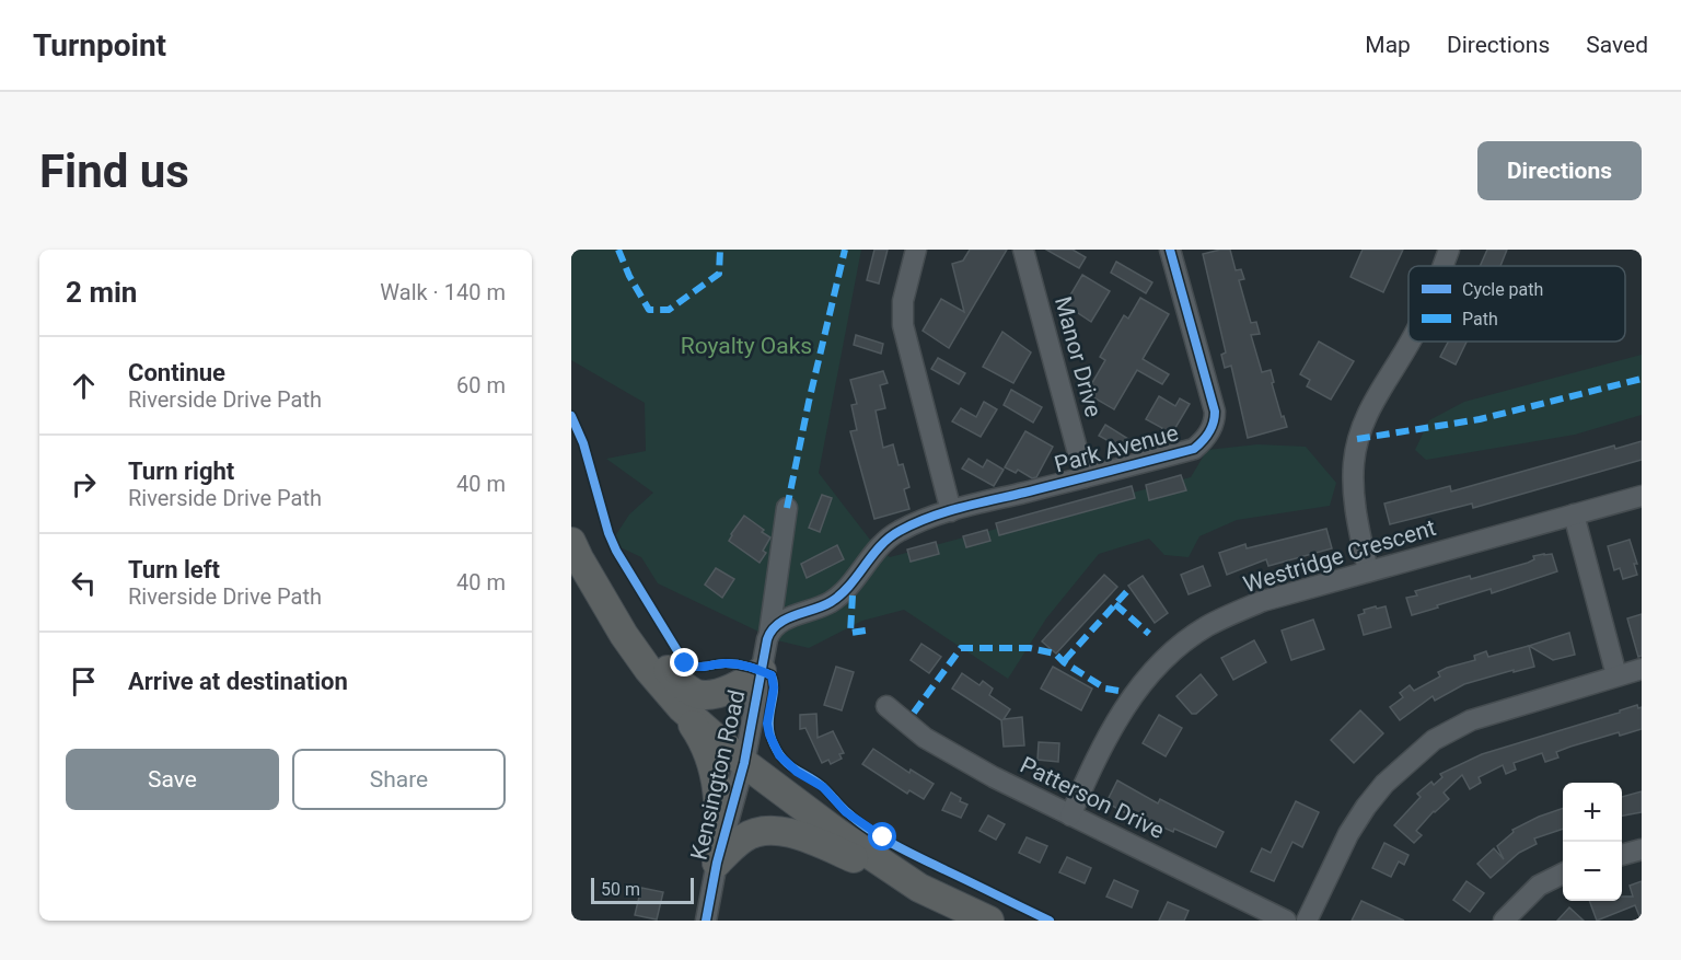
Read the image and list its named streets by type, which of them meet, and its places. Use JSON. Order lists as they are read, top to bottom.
{
  "streets": {
    "street": [
      "Manor Drive",
      "Park Avenue",
      "Westridge Crescent",
      "Kensington Road",
      "Patterson Drive"
    ]
  },
  "crossings": [
    ["Manor Drive", "Park Avenue"],
    ["Park Avenue", "Kensington Road"],
    ["Westridge Crescent", "Patterson Drive"]
  ],
  "parks": ["Royalty Oaks"],
  "legend": ["Cycle path", "Path"],
  "scale_bar": "50 m",
  "page": {
    "header": "Turnpoint",
    "nav": ["Map", "Directions", "Saved"],
    "buttons": [
      "Directions",
      ["Save", "Share"]
    ],
    "title": "Find us",
    "heading": ["2 min", "Walk · 140 m"],
    "list": [
      ["Continue", "Riverside Drive Path", "60 m"],
      ["Turn right", "Riverside Drive Path", "40 m"],
      ["Turn left", "Riverside Drive Path", "40 m"],
      "Arrive at destination"
    ],
    "map_buttons": ["+", "−"],
    "scale": "50 m"
  }
}
